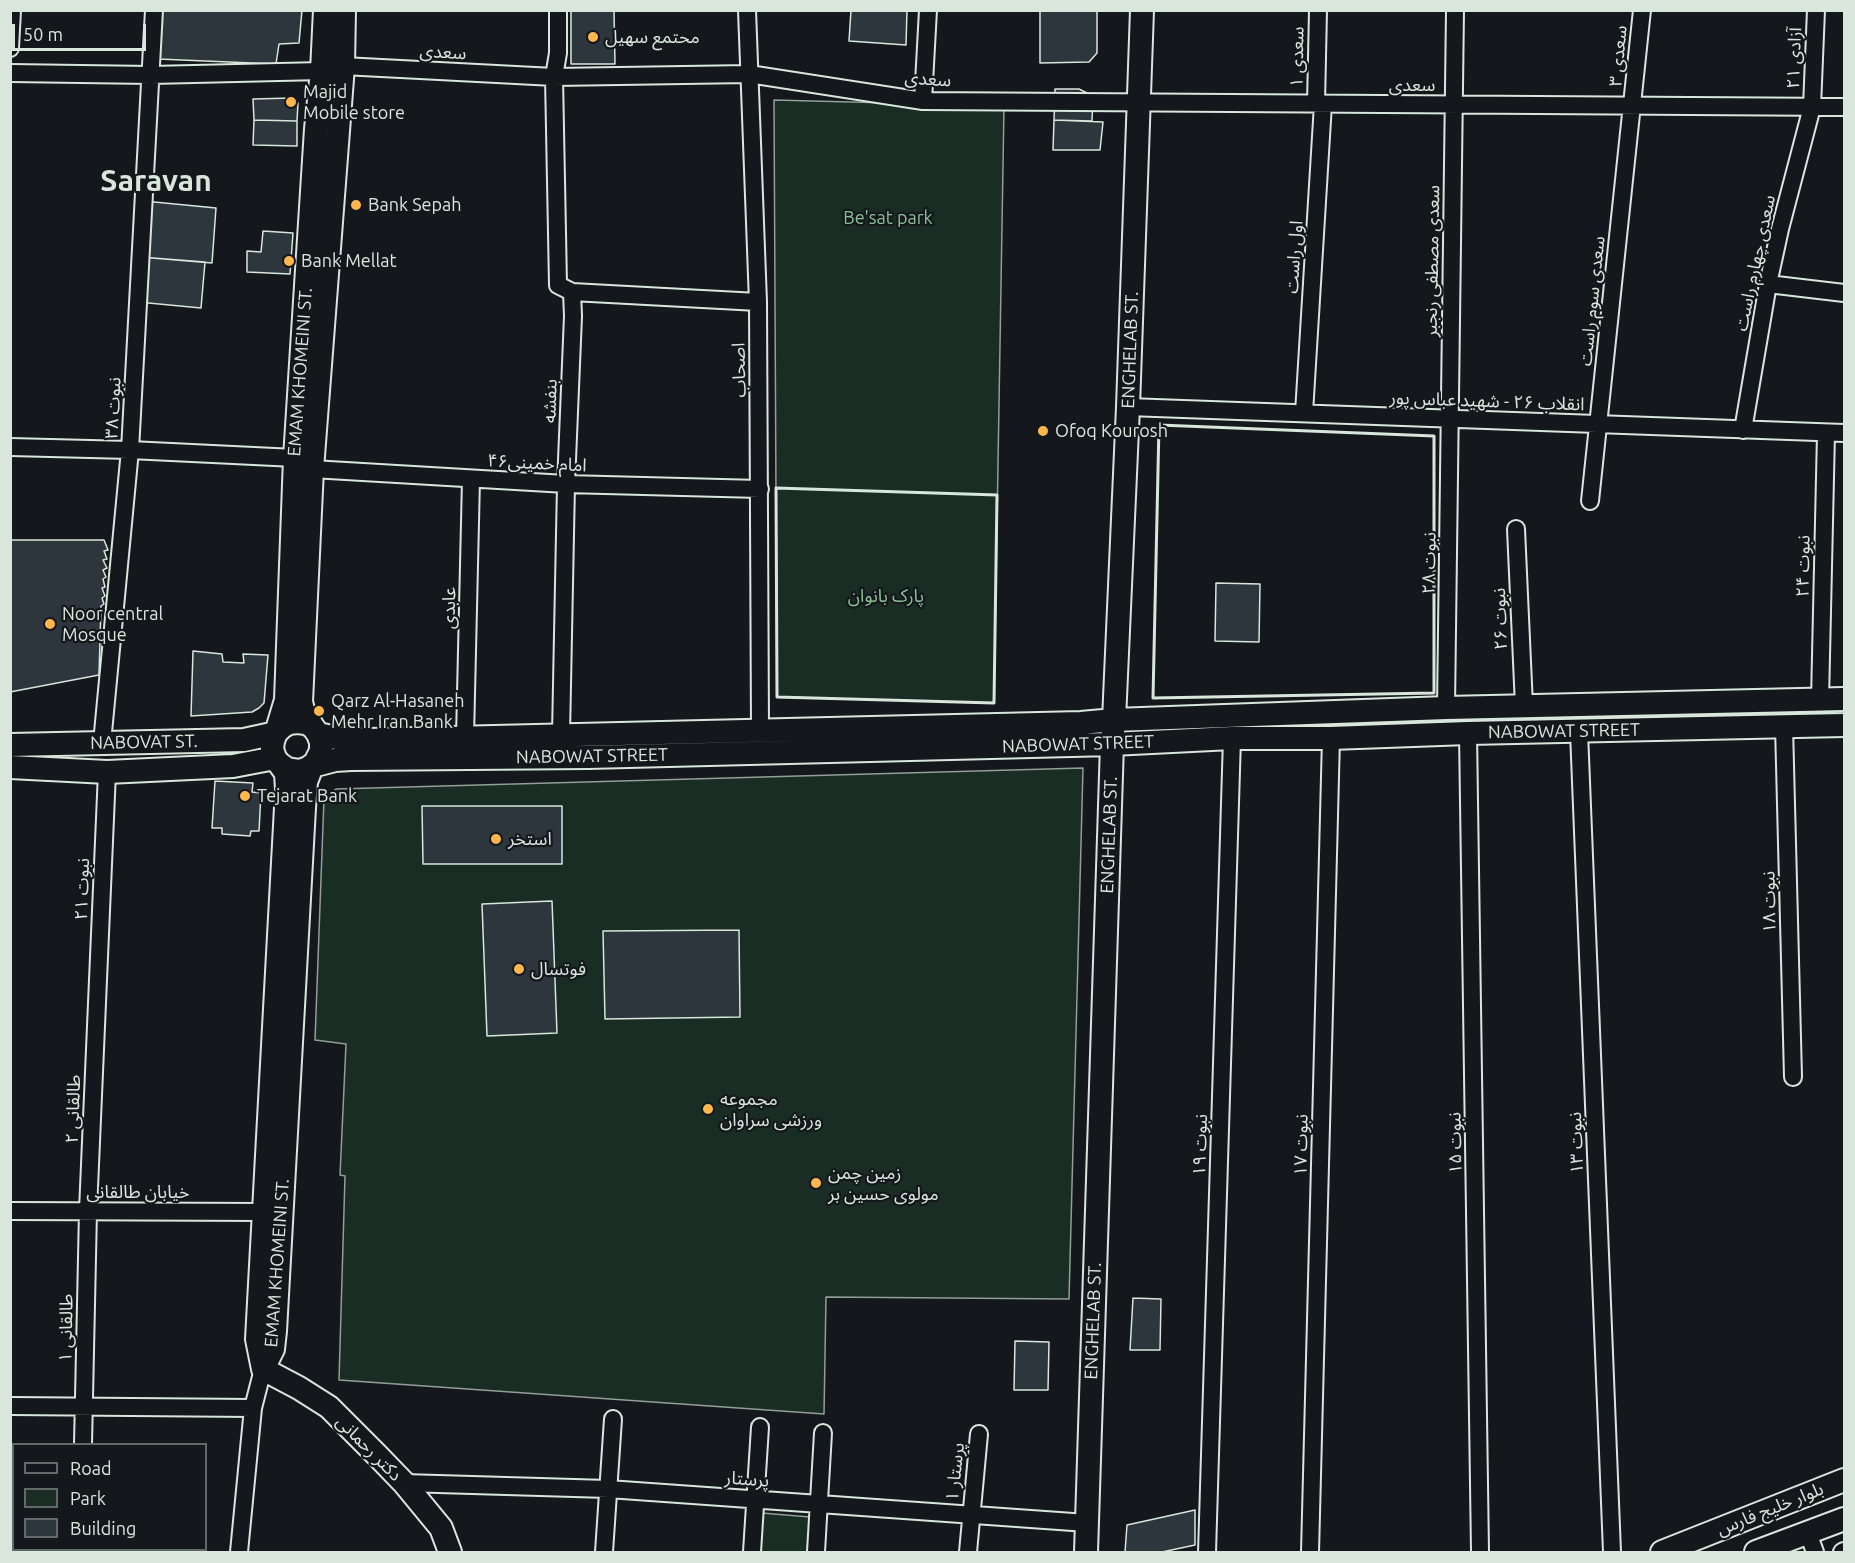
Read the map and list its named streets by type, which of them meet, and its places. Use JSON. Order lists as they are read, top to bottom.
{
  "streets": {
    "main road": [
      "ENGHELAB ST.",
      "EMAM KHOMEINI ST.",
      "NABOWAT STREET",
      "NABOVAT ST.",
      "دکتر رحمانی",
      "بلوار خلیج فارس"
    ],
    "street": [
      "سعدی",
      "سعدی ۳",
      "سعدی ۱",
      "آزادی ۲۱",
      "اول راست",
      "سعدی مصطفی رنجبر",
      "سعدی چهارم راست",
      "سعدی سوم راست",
      "اصحاب",
      "بنفشه",
      "انقلاب ۲۶ - شهید عباس پور",
      "نبوت ۳۸",
      "امام خمینی۴۶",
      "نبوت ۲۸",
      "نبوت ۲۴",
      "عابدی",
      "نبوت ۲۶",
      "نبوت ۲۱",
      "نبوت ۱۸",
      "طالقانی ۲",
      "نبوت ۱۵",
      "نبوت ۱۳",
      "نبوت ۱۹",
      "نبوت ۱۷",
      "خیابان طالقانی",
      "طالقانی ۱",
      "پرستار ۱",
      "پرستار"
    ]
  },
  "crossings": [
    ["سعدی", "سعدی ۳"],
    ["سعدی", "سعدی ۱"],
    ["سعدی", "آزادی ۲۱"],
    ["سعدی", "اول راست"],
    ["سعدی", "سعدی مصطفی رنجبر"],
    ["سعدی", "سعدی چهارم راست"],
    ["سعدی", "سعدی سوم راست"],
    ["سعدی", "ENGHELAB ST."],
    ["سعدی", "اصحاب"],
    ["سعدی", "EMAM KHOMEINI ST."],
    ["سعدی", "نبوت ۳۸"],
    ["سعدی ۳", "سعدی سوم راست"],
    ["سعدی ۱", "اول راست"],
    ["آزادی ۲۱", "سعدی چهارم راست"],
    ["اول راست", "انقلاب ۲۶ - شهید عباس پور"],
    ["سعدی مصطفی رنجبر", "انقلاب ۲۶ - شهید عباس پور"],
    ["سعدی مصطفی رنجبر", "نبوت ۲۸"],
    ["سعدی چهارم راست", "انقلاب ۲۶ - شهید عباس پور"],
    ["سعدی سوم راست", "انقلاب ۲۶ - شهید عباس پور"],
    ["ENGHELAB ST.", "انقلاب ۲۶ - شهید عباس پور"],
    ["ENGHELAB ST.", "NABOWAT STREET"],
    ["ENGHELAB ST.", "پرستار"],
    ["اصحاب", "امام خمینی۴۶"],
    ["اصحاب", "NABOWAT STREET"],
    ["EMAM KHOMEINI ST.", "امام خمینی۴۶"],
    ["EMAM KHOMEINI ST.", "NABOWAT STREET"],
    ["EMAM KHOMEINI ST.", "NABOVAT ST."],
    ["EMAM KHOMEINI ST.", "خیابان طالقانی"],
    ["EMAM KHOMEINI ST.", "دکتر رحمانی"],
    ["بنفشه", "امام خمینی۴۶"],
    ["بنفشه", "NABOWAT STREET"],
    ["انقلاب ۲۶ - شهید عباس پور", "نبوت ۲۸"],
    ["انقلاب ۲۶ - شهید عباس پور", "نبوت ۲۴"],
    ["نبوت ۳۸", "امام خمینی۴۶"],
    ["نبوت ۳۸", "NABOVAT ST."],
    ["امام خمینی۴۶", "عابدی"],
    ["نبوت ۲۸", "NABOWAT STREET"],
    ["نبوت ۲۴", "NABOWAT STREET"],
    ["عابدی", "NABOWAT STREET"],
    ["نبوت ۲۶", "NABOWAT STREET"],
    ["NABOWAT STREET", "NABOVAT ST."],
    ["NABOWAT STREET", "نبوت ۱۸"],
    ["NABOWAT STREET", "نبوت ۱۵"],
    ["NABOWAT STREET", "نبوت ۱۳"],
    ["NABOWAT STREET", "نبوت ۱۹"],
    ["NABOWAT STREET", "نبوت ۱۷"],
    ["NABOVAT ST.", "نبوت ۲۱"],
    ["نبوت ۲۱", "طالقانی ۲"],
    ["طالقانی ۲", "خیابان طالقانی"],
    ["طالقانی ۲", "طالقانی ۱"],
    ["خیابان طالقانی", "طالقانی ۱"],
    ["دکتر رحمانی", "پرستار"],
    ["پرستار ۱", "پرستار"]
  ],
  "districts": ["Saravan"],
  "parks": ["Be'sat park", "پارک بانوان"],
  "places": [
    "محتمع سهیل",
    "Majid Mobile store",
    "Bank Sepah",
    "Bank Mellat",
    "Ofoq Kourosh",
    "Noor central Mosque",
    "Qarz Al-Hasaneh Mehr Iran Bank",
    "Tejarat Bank",
    "استخر",
    "فوتسال",
    "مجموعه ورزشی سراوان",
    "زمین چمن مولوی حسین بر"
  ],
  "legend": ["Road", "Park", "Building"],
  "scale_bar": "50 m"
}
